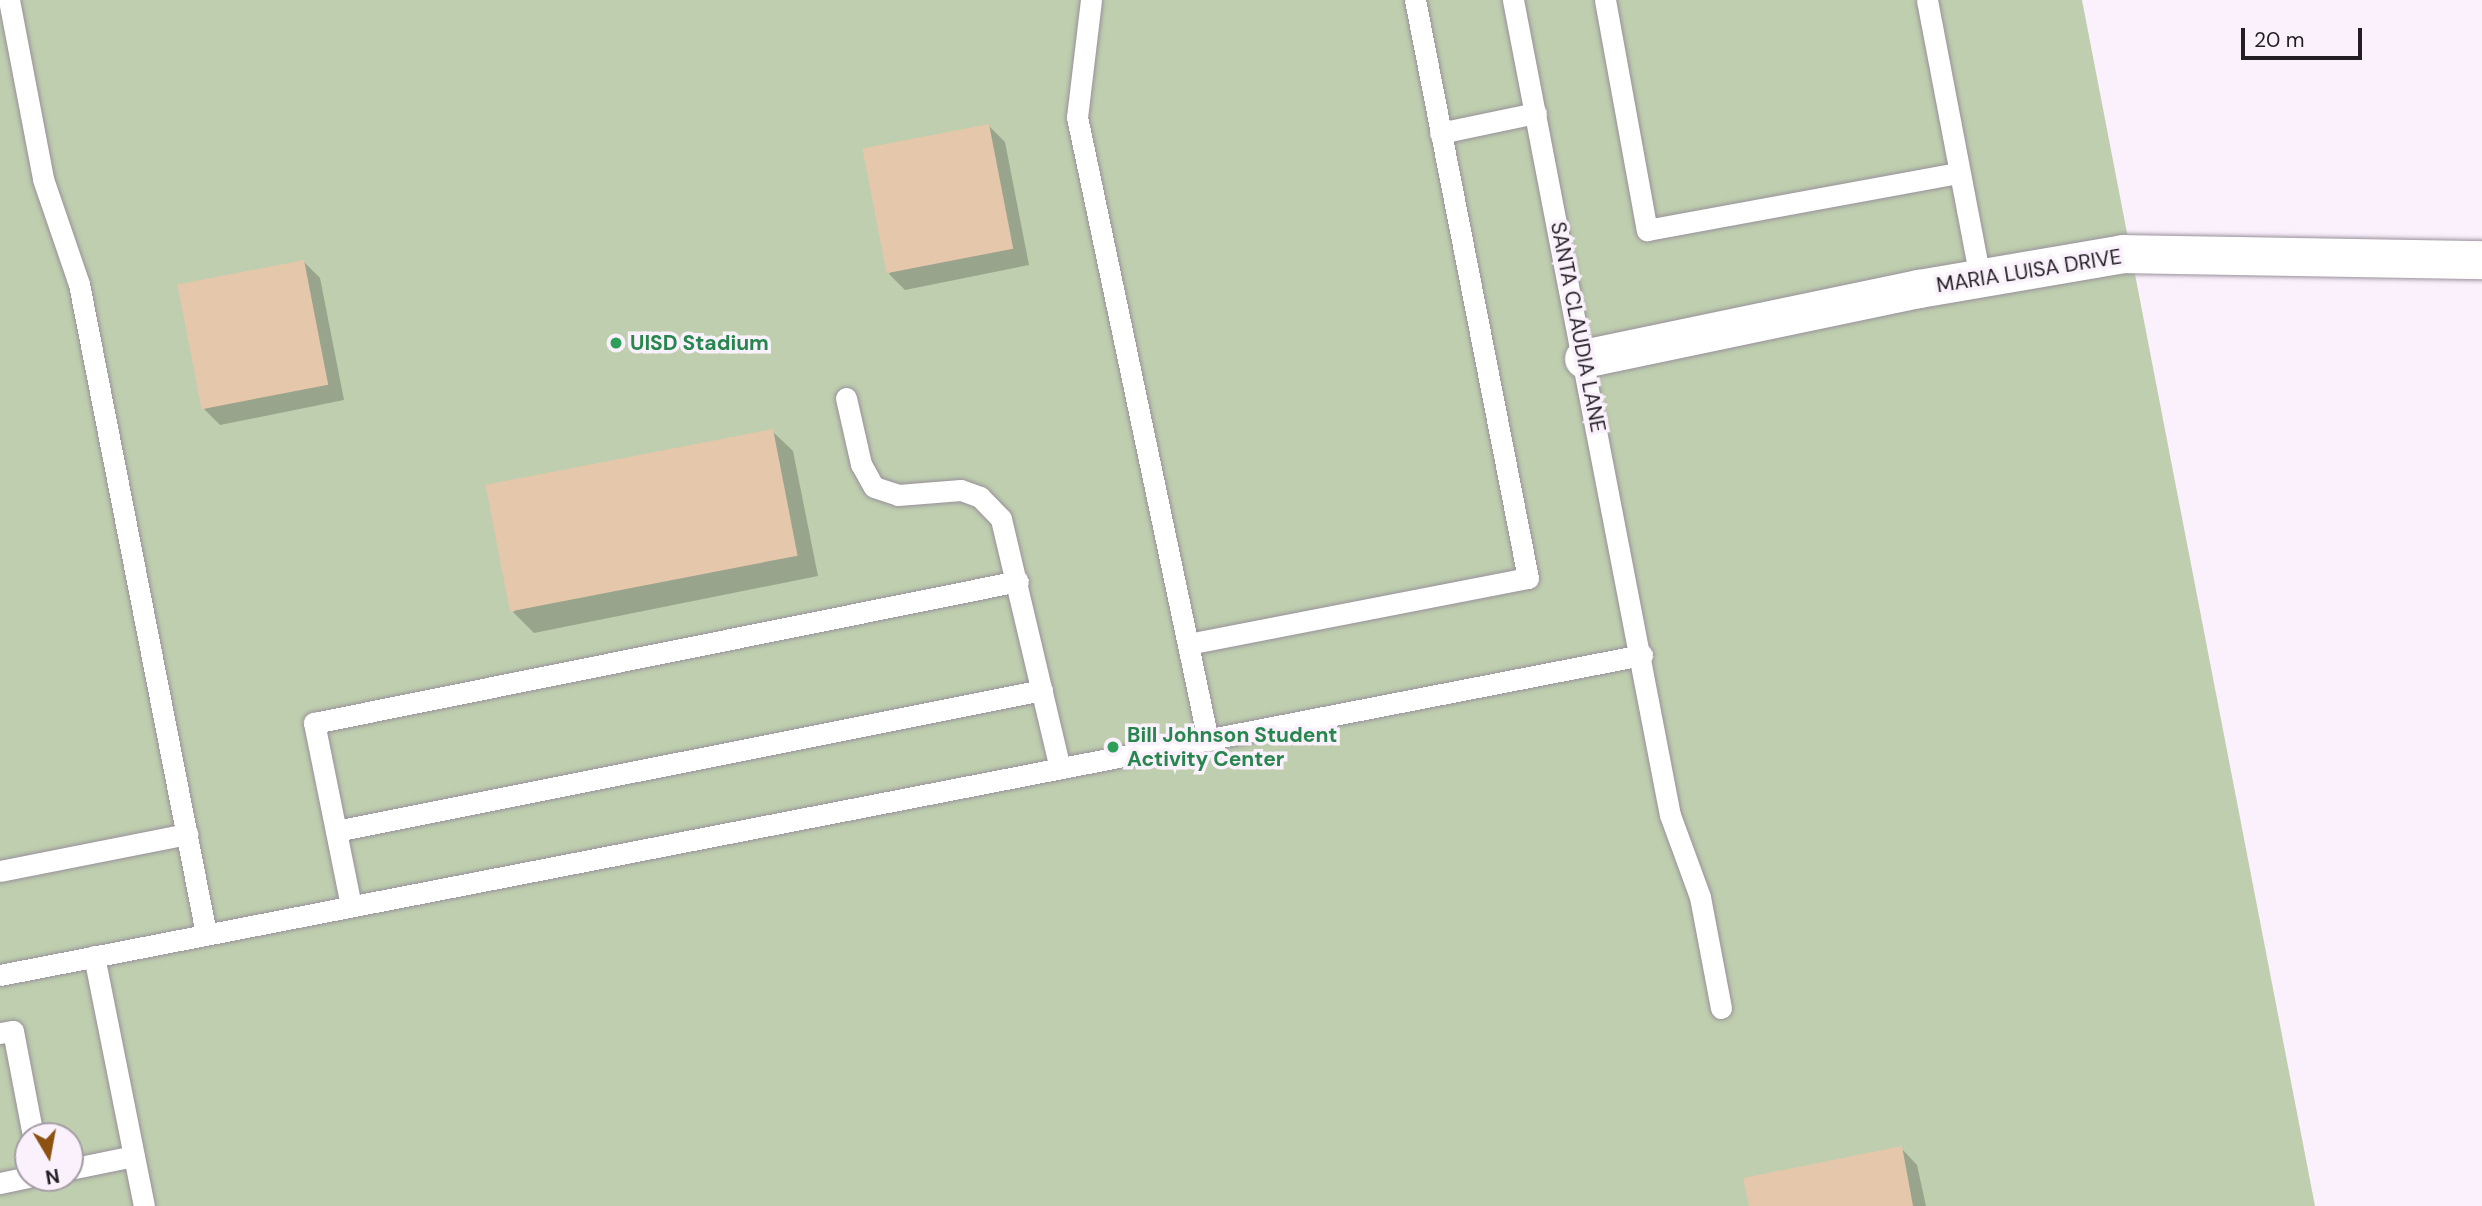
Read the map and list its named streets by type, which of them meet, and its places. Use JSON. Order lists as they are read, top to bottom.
{
  "streets": {
    "street": ["MARIA LUISA DRIVE"],
    "lane": ["SANTA CLAUDIA LANE"]
  },
  "crossings": [
    ["MARIA LUISA DRIVE", "SANTA CLAUDIA LANE"]
  ],
  "places": ["UISD Stadium", "Bill Johnson Student Activity Center"],
  "scale_bar": "20 m",
  "north": "bottom"
}
